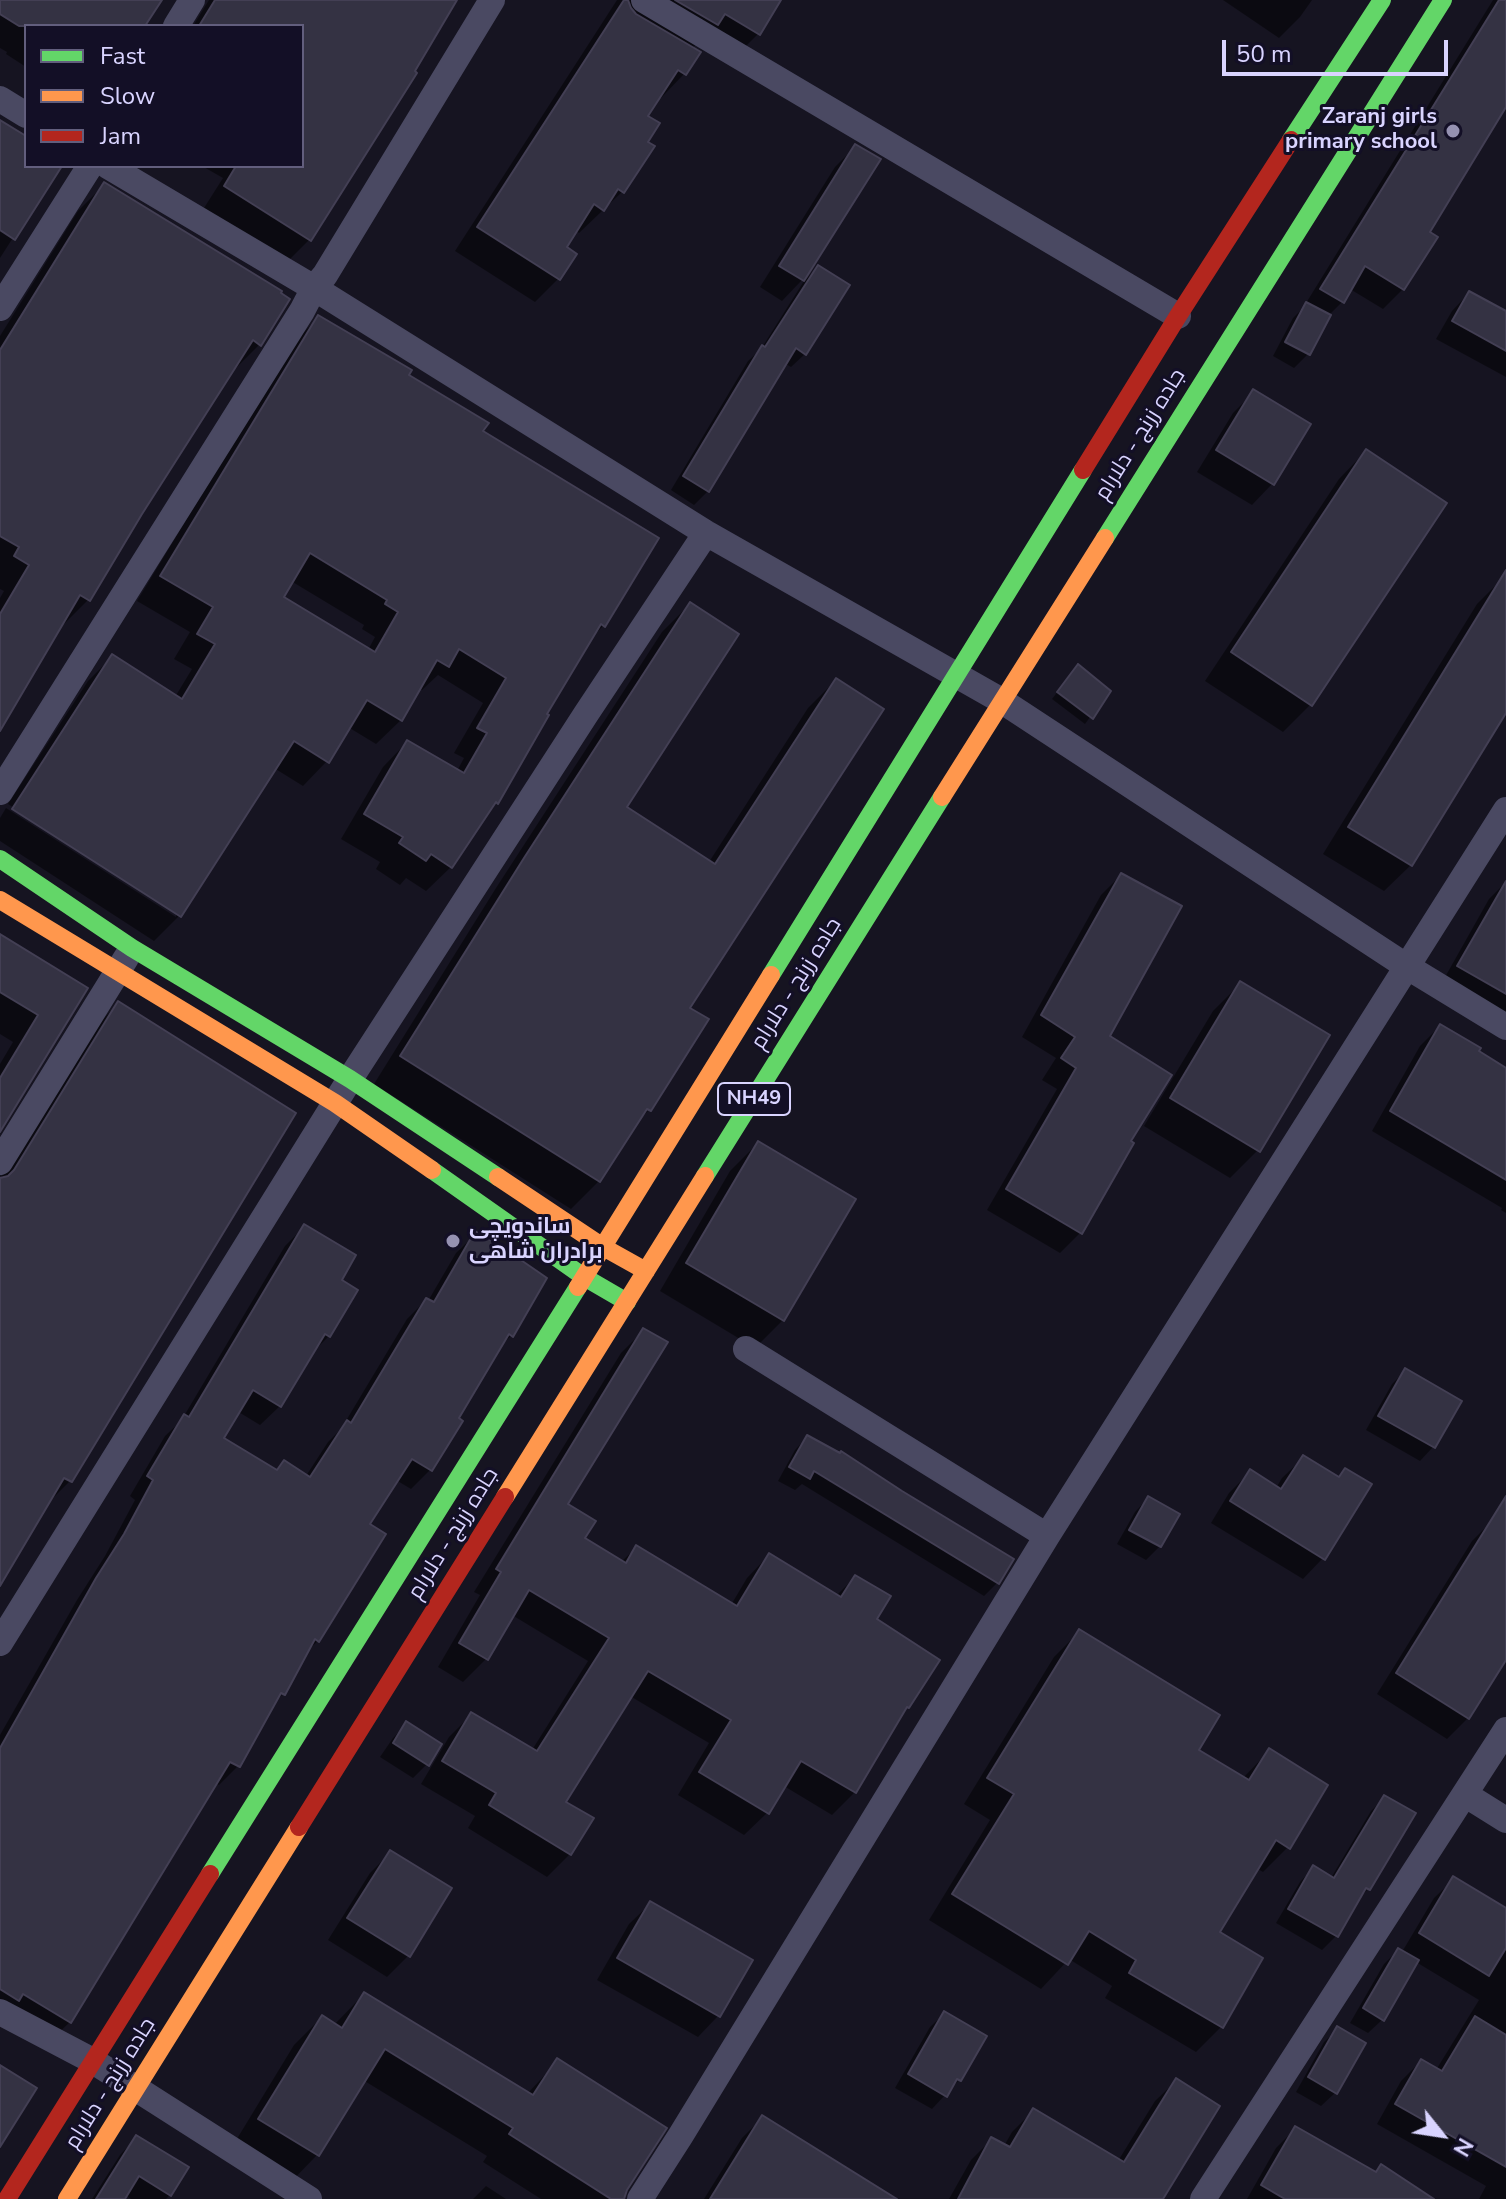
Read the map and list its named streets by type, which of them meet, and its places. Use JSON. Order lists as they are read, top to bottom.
{
  "streets": {
    "main road": ["جاده زرنج - دلارام", "NH49"]
  },
  "places": ["Zaranj girls primary school", "ساندویچی برادران شاهی"],
  "legend": ["Fast", "Slow", "Jam"],
  "scale_bar": "50 m",
  "north": "bottom right"
}
